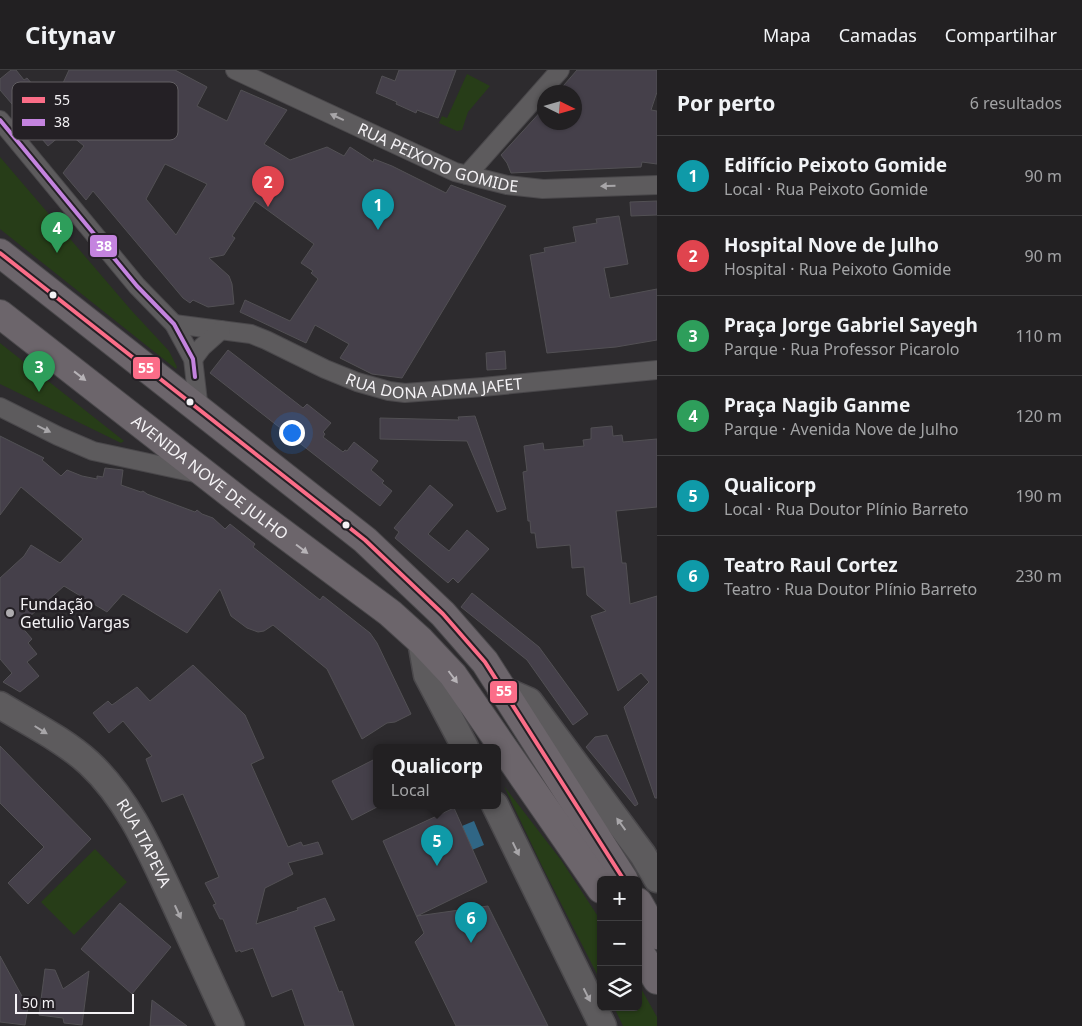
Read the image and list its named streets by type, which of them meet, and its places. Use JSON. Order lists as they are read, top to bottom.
{
  "streets": {
    "main road": ["AVENIDA NOVE DE JULHO", "RUA ITAPEVA"],
    "street": ["RUA PEIXOTO GOMIDE", "RUA DONA ADMA JAFET"]
  },
  "one_way": ["RUA PEIXOTO GOMIDE", "RUA ITAPEVA"],
  "places": ["Fundação Getulio Vargas"],
  "lines": ["transit line 38", "transit line 55"],
  "legend": ["55", "38"],
  "scale_bar": "50 m",
  "north": "right",
  "page": {
    "header": "Citynav",
    "nav": ["Mapa", "Camadas", "Compartilhar"],
    "heading": ["Por perto", "6 resultados"],
    "list": [
      {
        "mark": "1",
        "name": "Edifício Peixoto Gomide",
        "note": "Local · Rua Peixoto Gomide",
        "value": "90 m"
      },
      {
        "mark": "2",
        "name": "Hospital Nove de Julho",
        "note": "Hospital · Rua Peixoto Gomide",
        "value": "90 m"
      },
      {
        "mark": "3",
        "name": "Praça Jorge Gabriel Sayegh",
        "note": "Parque · Rua Professor Picarolo",
        "value": "110 m"
      },
      {
        "mark": "4",
        "name": "Praça Nagib Ganme",
        "note": "Parque · Avenida Nove de Julho",
        "value": "120 m"
      },
      {
        "mark": "5",
        "name": "Qualicorp",
        "note": "Local · Rua Doutor Plínio Barreto",
        "value": "190 m"
      },
      {
        "mark": "6",
        "name": "Teatro Raul Cortez",
        "note": "Teatro · Rua Doutor Plínio Barreto",
        "value": "230 m"
      }
    ],
    "pins": [
      "2",
      "1",
      "4",
      "3",
      "5",
      "6"
    ],
    "popup": ["Qualicorp", "Local"],
    "map_buttons": ["+", "−"],
    "scale": "50 m"
  }
}
